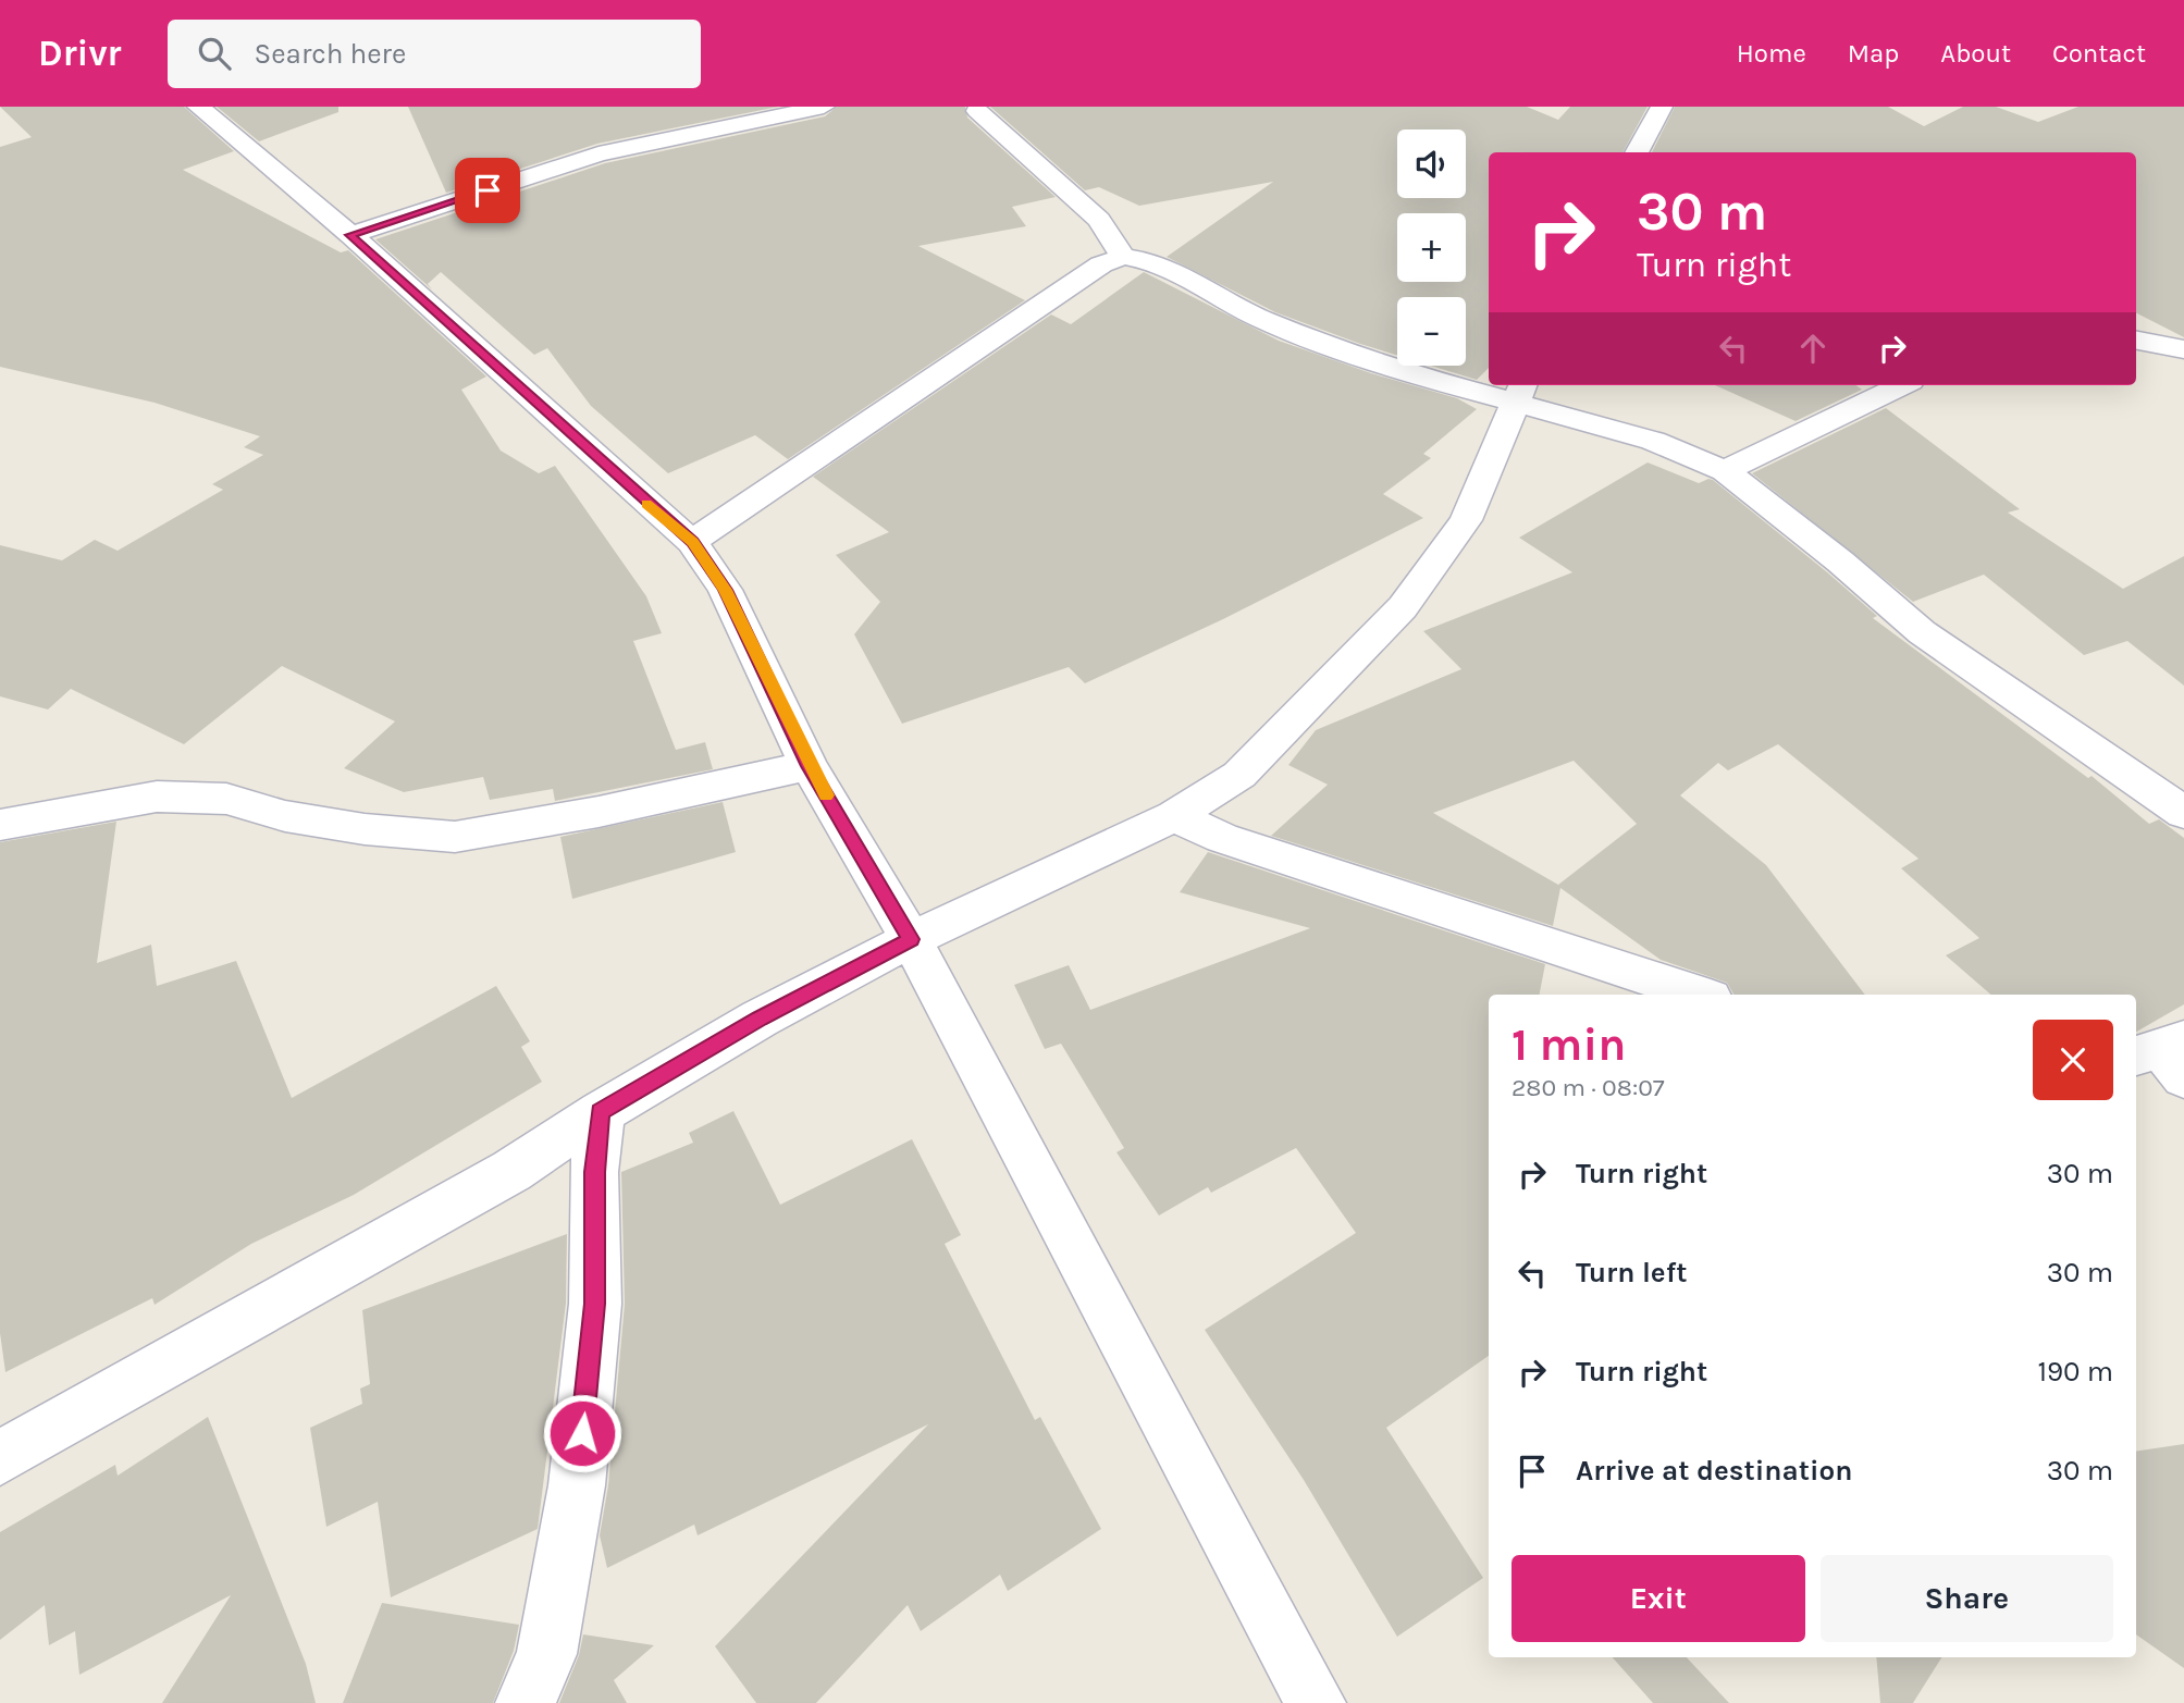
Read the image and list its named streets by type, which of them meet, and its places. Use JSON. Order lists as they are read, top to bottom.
{
  "page": {
    "header": "Drivr",
    "search": "Search here",
    "nav": [
      "Home",
      "Map",
      "About",
      "Contact"
    ],
    "map_buttons": ["+", "−"],
    "turn": ["30 m", "Turn right"],
    "heading": ["1 min", "280 m · 08:07"],
    "list": [
      {
        "name": "Turn right",
        "value": "30 m"
      },
      {
        "name": "Turn left",
        "value": "30 m"
      },
      {
        "name": "Turn right",
        "value": "190 m"
      },
      {
        "name": "Arrive at destination",
        "value": "30 m"
      }
    ],
    "buttons": ["Exit", "Share"]
  }
}
